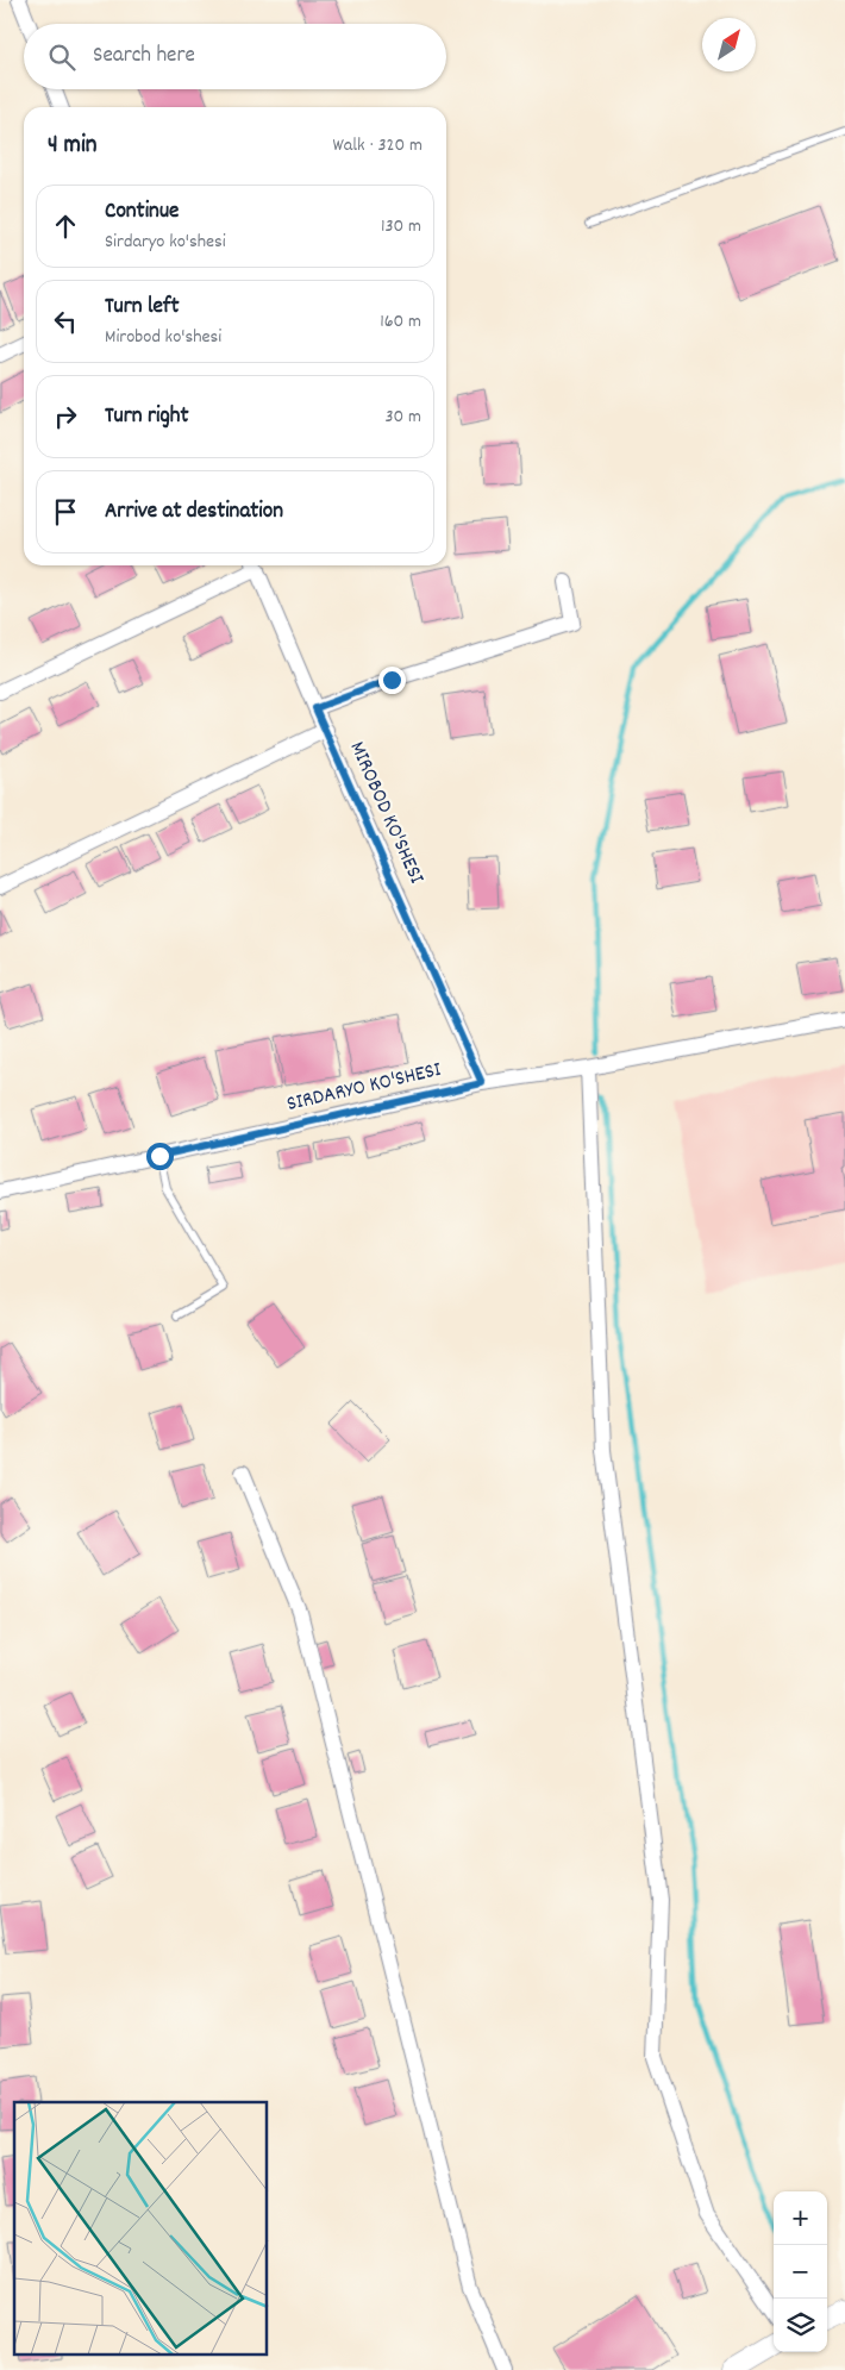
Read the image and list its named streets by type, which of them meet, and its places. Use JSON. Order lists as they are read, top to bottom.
{
  "streets": {
    "street": ["MIROBOD KO'SHESI", "SIRDARYO KO'SHESI"]
  },
  "crossings": [
    ["MIROBOD KO'SHESI", "SIRDARYO KO'SHESI"]
  ],
  "north": "top right",
  "page": {
    "search": "Search here",
    "heading": ["4 min", "Walk · 320 m"],
    "list": [
      ["Continue", "Sirdaryo ko'shesi", "130 m"],
      ["Turn left", "Mirobod ko'shesi", "160 m"],
      ["Turn right", "30 m"],
      "Arrive at destination"
    ],
    "map_buttons": ["+", "−"]
  }
}
